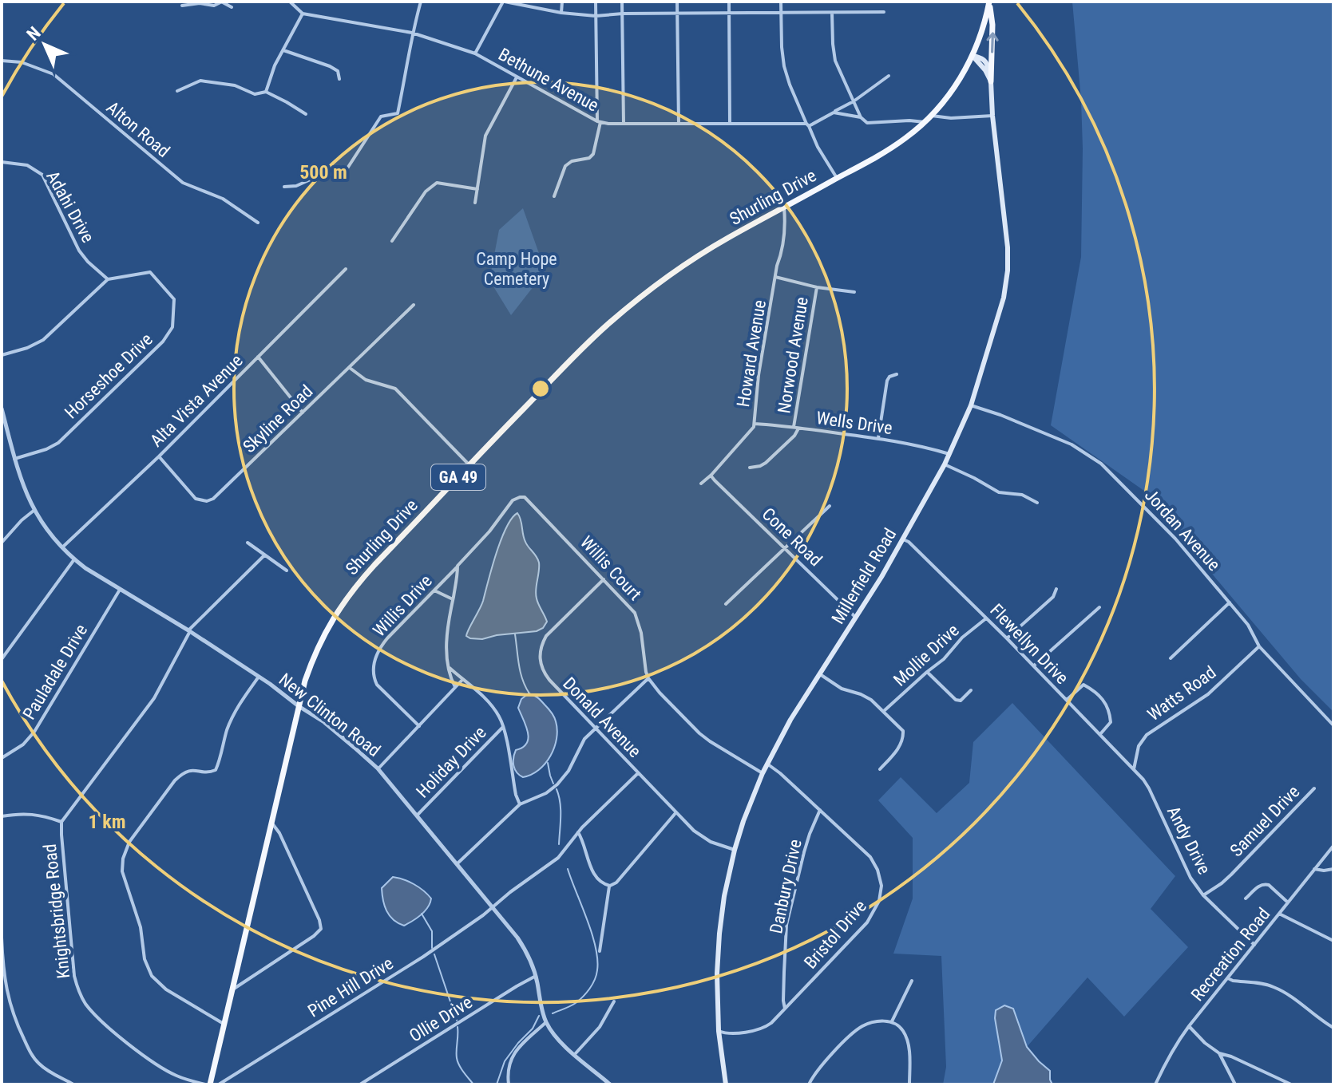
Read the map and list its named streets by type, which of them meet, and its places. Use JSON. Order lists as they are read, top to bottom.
{
  "streets": {
    "main road": ["Shurling Drive", "GA 49", "Millerfield Road"],
    "street": [
      "Bethune Avenue",
      "Alton Road",
      "Adahi Drive",
      "Howard Avenue",
      "Norwood Avenue",
      "Horseshoe Drive",
      "Alta Vista Avenue",
      "Skyline Road",
      "Wells Drive",
      "Jordan Avenue",
      "Cone Road",
      "Willis Court",
      "Willis Drive",
      "Flewellyn Drive",
      "Mollie Drive",
      "Pauladale Drive",
      "Watts Road",
      "New Clinton Road",
      "Donald Avenue",
      "Holiday Drive",
      "Samuel Drive",
      "Andy Drive",
      "Danbury Drive",
      "Knightsbridge Road",
      "Bristol Drive",
      "Recreation Road",
      "Pine Hill Drive",
      "Ollie Drive"
    ]
  },
  "crossings": [
    ["Shurling Drive", "Howard Avenue"],
    ["Shurling Drive", "GA 49"],
    ["Shurling Drive", "Millerfield Road"],
    ["Shurling Drive", "New Clinton Road"],
    ["Shurling Drive", "Knightsbridge Road"],
    ["Adahi Drive", "Horseshoe Drive"],
    ["Howard Avenue", "Wells Drive"],
    ["Howard Avenue", "Cone Road"],
    ["Norwood Avenue", "Wells Drive"],
    ["Horseshoe Drive", "New Clinton Road"],
    ["Alta Vista Avenue", "Skyline Road"],
    ["Alta Vista Avenue", "New Clinton Road"],
    ["Wells Drive", "Millerfield Road"],
    ["GA 49", "Millerfield Road"],
    ["Jordan Avenue", "Millerfield Road"],
    ["Jordan Avenue", "Watts Road"],
    ["Cone Road", "Millerfield Road"],
    ["Willis Court", "Willis Drive"],
    ["Willis Court", "Donald Avenue"],
    ["Millerfield Road", "Flewellyn Drive"],
    ["Millerfield Road", "Donald Avenue"],
    ["Millerfield Road", "Bristol Drive"],
    ["Flewellyn Drive", "Mollie Drive"],
    ["Flewellyn Drive", "Watts Road"],
    ["Flewellyn Drive", "Andy Drive"],
    ["Pauladale Drive", "New Clinton Road"],
    ["Watts Road", "Andy Drive"],
    ["New Clinton Road", "Holiday Drive"],
    ["New Clinton Road", "Knightsbridge Road"],
    ["New Clinton Road", "Pine Hill Drive"],
    ["New Clinton Road", "Ollie Drive"],
    ["Donald Avenue", "Pine Hill Drive"],
    ["Samuel Drive", "Andy Drive"],
    ["Andy Drive", "Recreation Road"],
    ["Danbury Drive", "Bristol Drive"]
  ],
  "parks": ["Camp Hope Cemetery"],
  "north": "top left",
  "rings": ["500 m", "1 km"]
}
